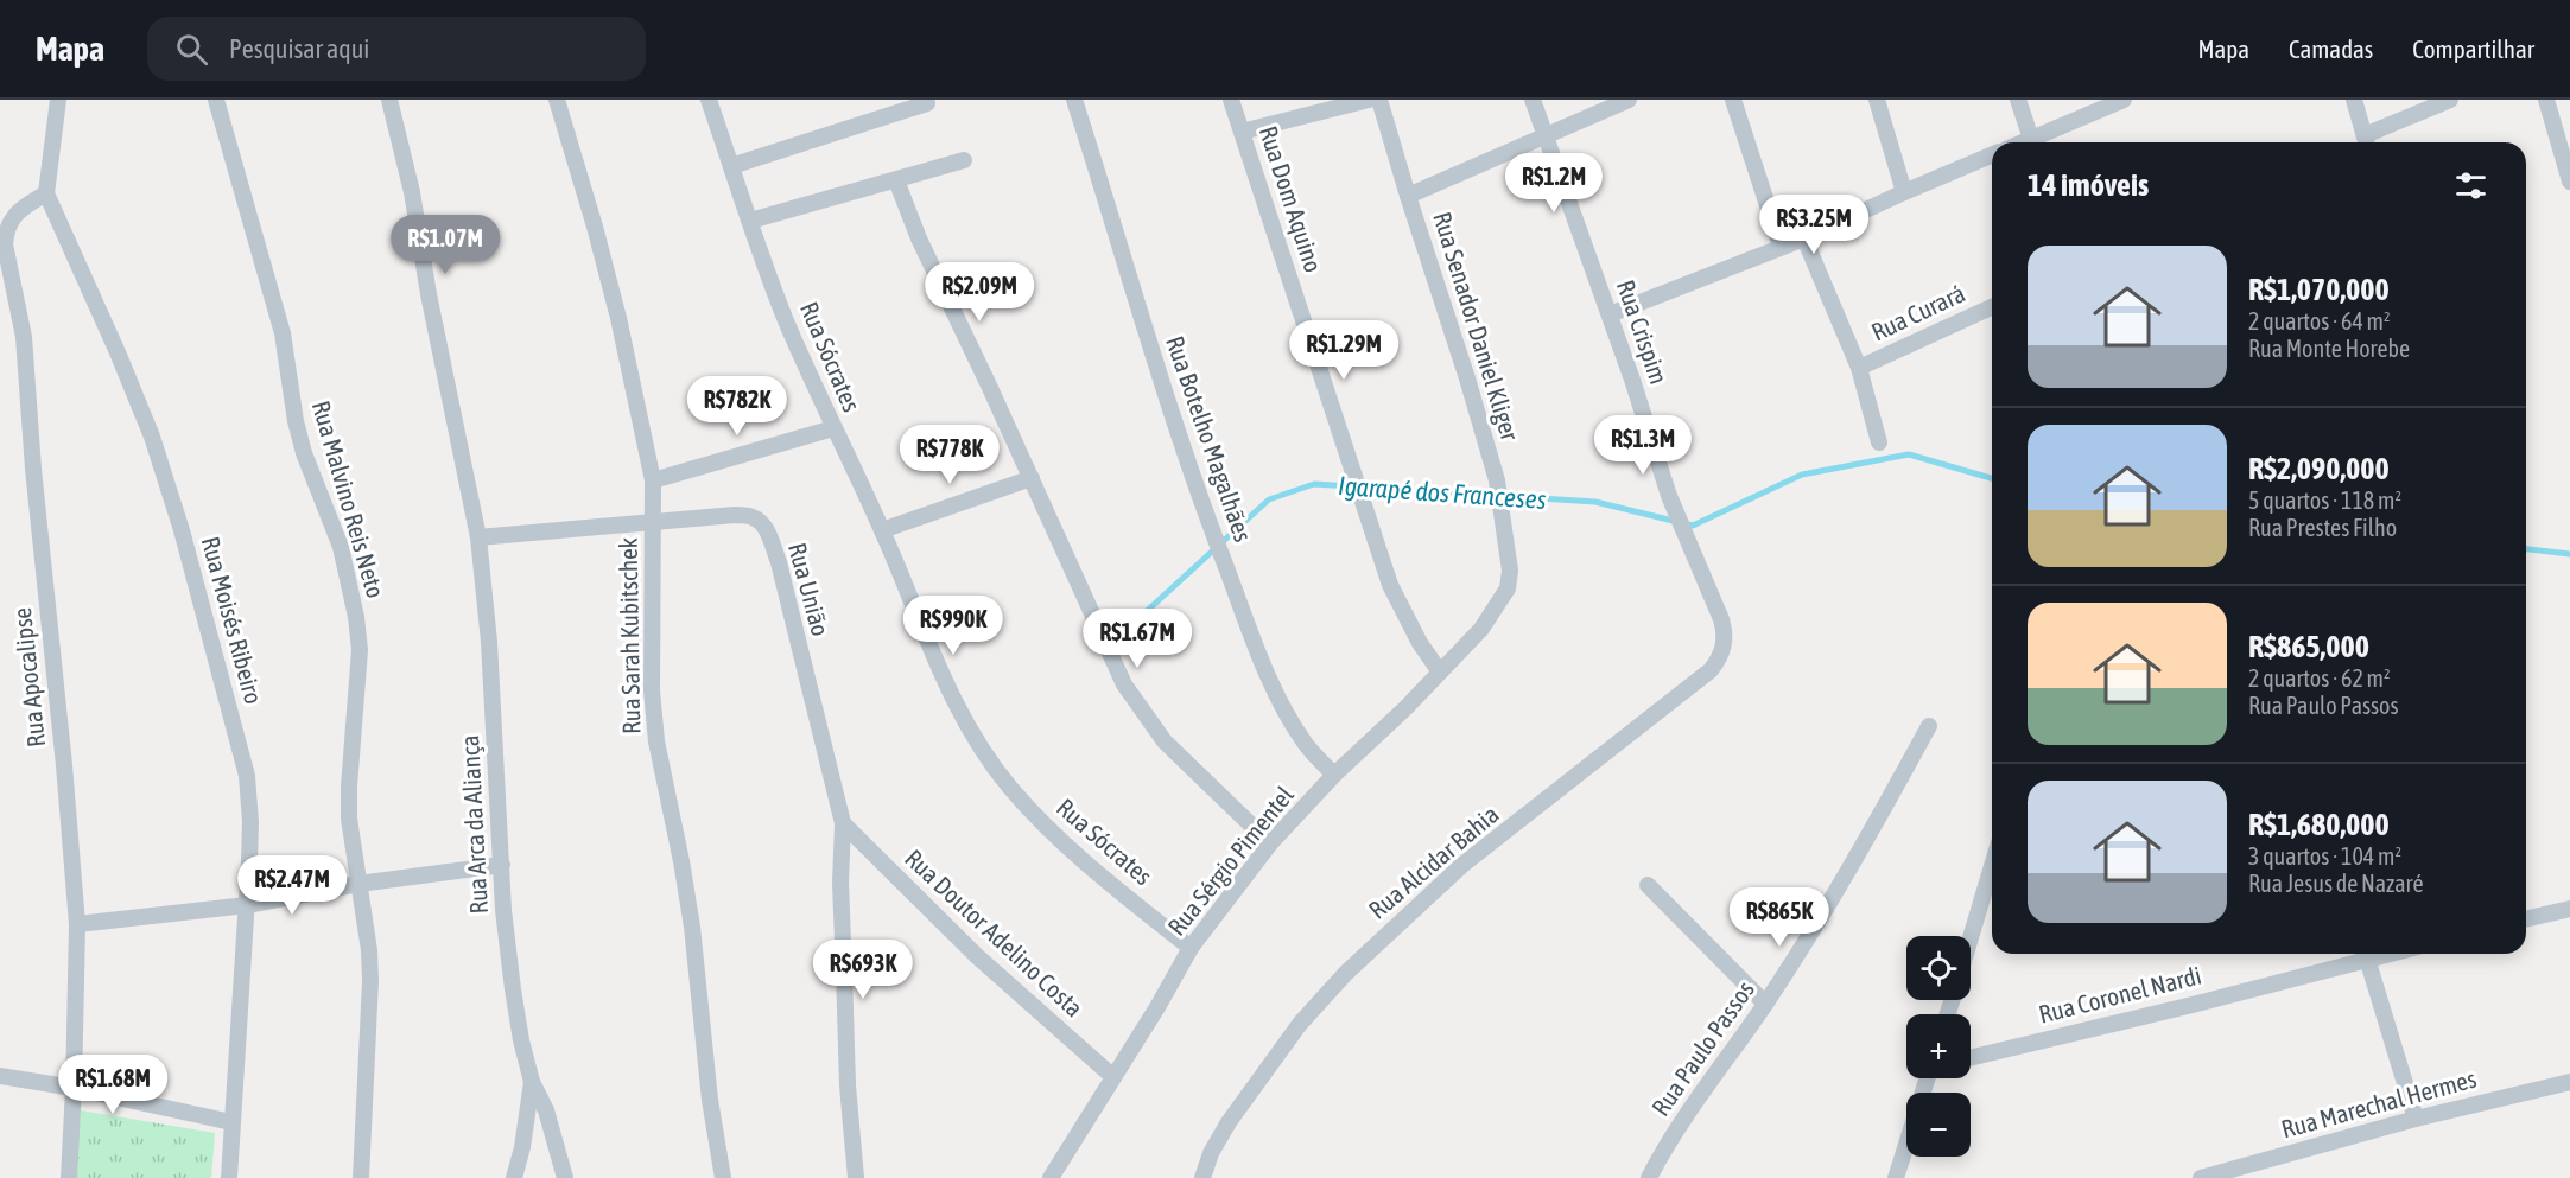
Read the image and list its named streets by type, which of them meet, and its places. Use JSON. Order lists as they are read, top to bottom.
{
  "streets": {
    "street": [
      "Rua Dom Aquino",
      "Rua Curará",
      "Rua Senador Daniel Kliger",
      "Rua Crispim",
      "Rua Sócrates",
      "Rua Botelho Magalhães",
      "Rua Malvino Reis Neto",
      "Rua União",
      "Rua Moisés Ribeiro",
      "Rua Sarah Kubitschek",
      "Rua Apocalipse",
      "Rua Arca da Aliança",
      "Rua Sérgio Pimentel",
      "Rua Alcidar Bahia",
      "Rua Doutor Adelino Costa",
      "Rua Coronel Nardi",
      "Rua Paulo Passos",
      "Rua Marechal Hermes"
    ]
  },
  "crossings": [
    ["Rua Dom Aquino", "Rua Sérgio Pimentel"],
    ["Rua Senador Daniel Kliger", "Rua Sérgio Pimentel"],
    ["Rua Crispim", "Rua Alcidar Bahia"],
    ["Rua Sócrates", "Rua Sérgio Pimentel"],
    ["Rua Botelho Magalhães", "Rua Sérgio Pimentel"],
    ["Rua União", "Rua Sarah Kubitschek"],
    ["Rua União", "Rua Arca da Aliança"],
    ["Rua União", "Rua Doutor Adelino Costa"],
    ["Rua Moisés Ribeiro", "Rua Apocalipse"],
    ["Rua Sérgio Pimentel", "Rua Doutor Adelino Costa"]
  ],
  "water": ["Igarapé dos Franceses"],
  "page": {
    "header": "Mapa",
    "search": "Pesquisar aqui",
    "nav": ["Mapa", "Camadas", "Compartilhar"],
    "heading": "14 imóveis",
    "price": [
      "R$1.2M",
      "R$3.25M",
      "R$1.07M",
      "R$2.09M",
      "R$1.29M",
      "R$782K",
      "R$1.3M",
      "R$778K",
      "R$990K",
      "R$1.67M",
      "R$2.47M",
      "R$865K",
      "R$693K",
      "R$1.68M"
    ],
    "list": [
      {
        "name": "R$1,070,000",
        "note": "2 quartos · 64 m² · Rua Monte Horebe"
      },
      {
        "name": "R$2,090,000",
        "note": "5 quartos · 118 m² · Rua Prestes Filho"
      },
      {
        "name": "R$865,000",
        "note": "2 quartos · 62 m² · Rua Paulo Passos"
      },
      {
        "name": "R$1,680,000",
        "note": "3 quartos · 104 m² · Rua Jesus de Nazaré"
      }
    ],
    "map_buttons": ["+", "−"]
  }
}
